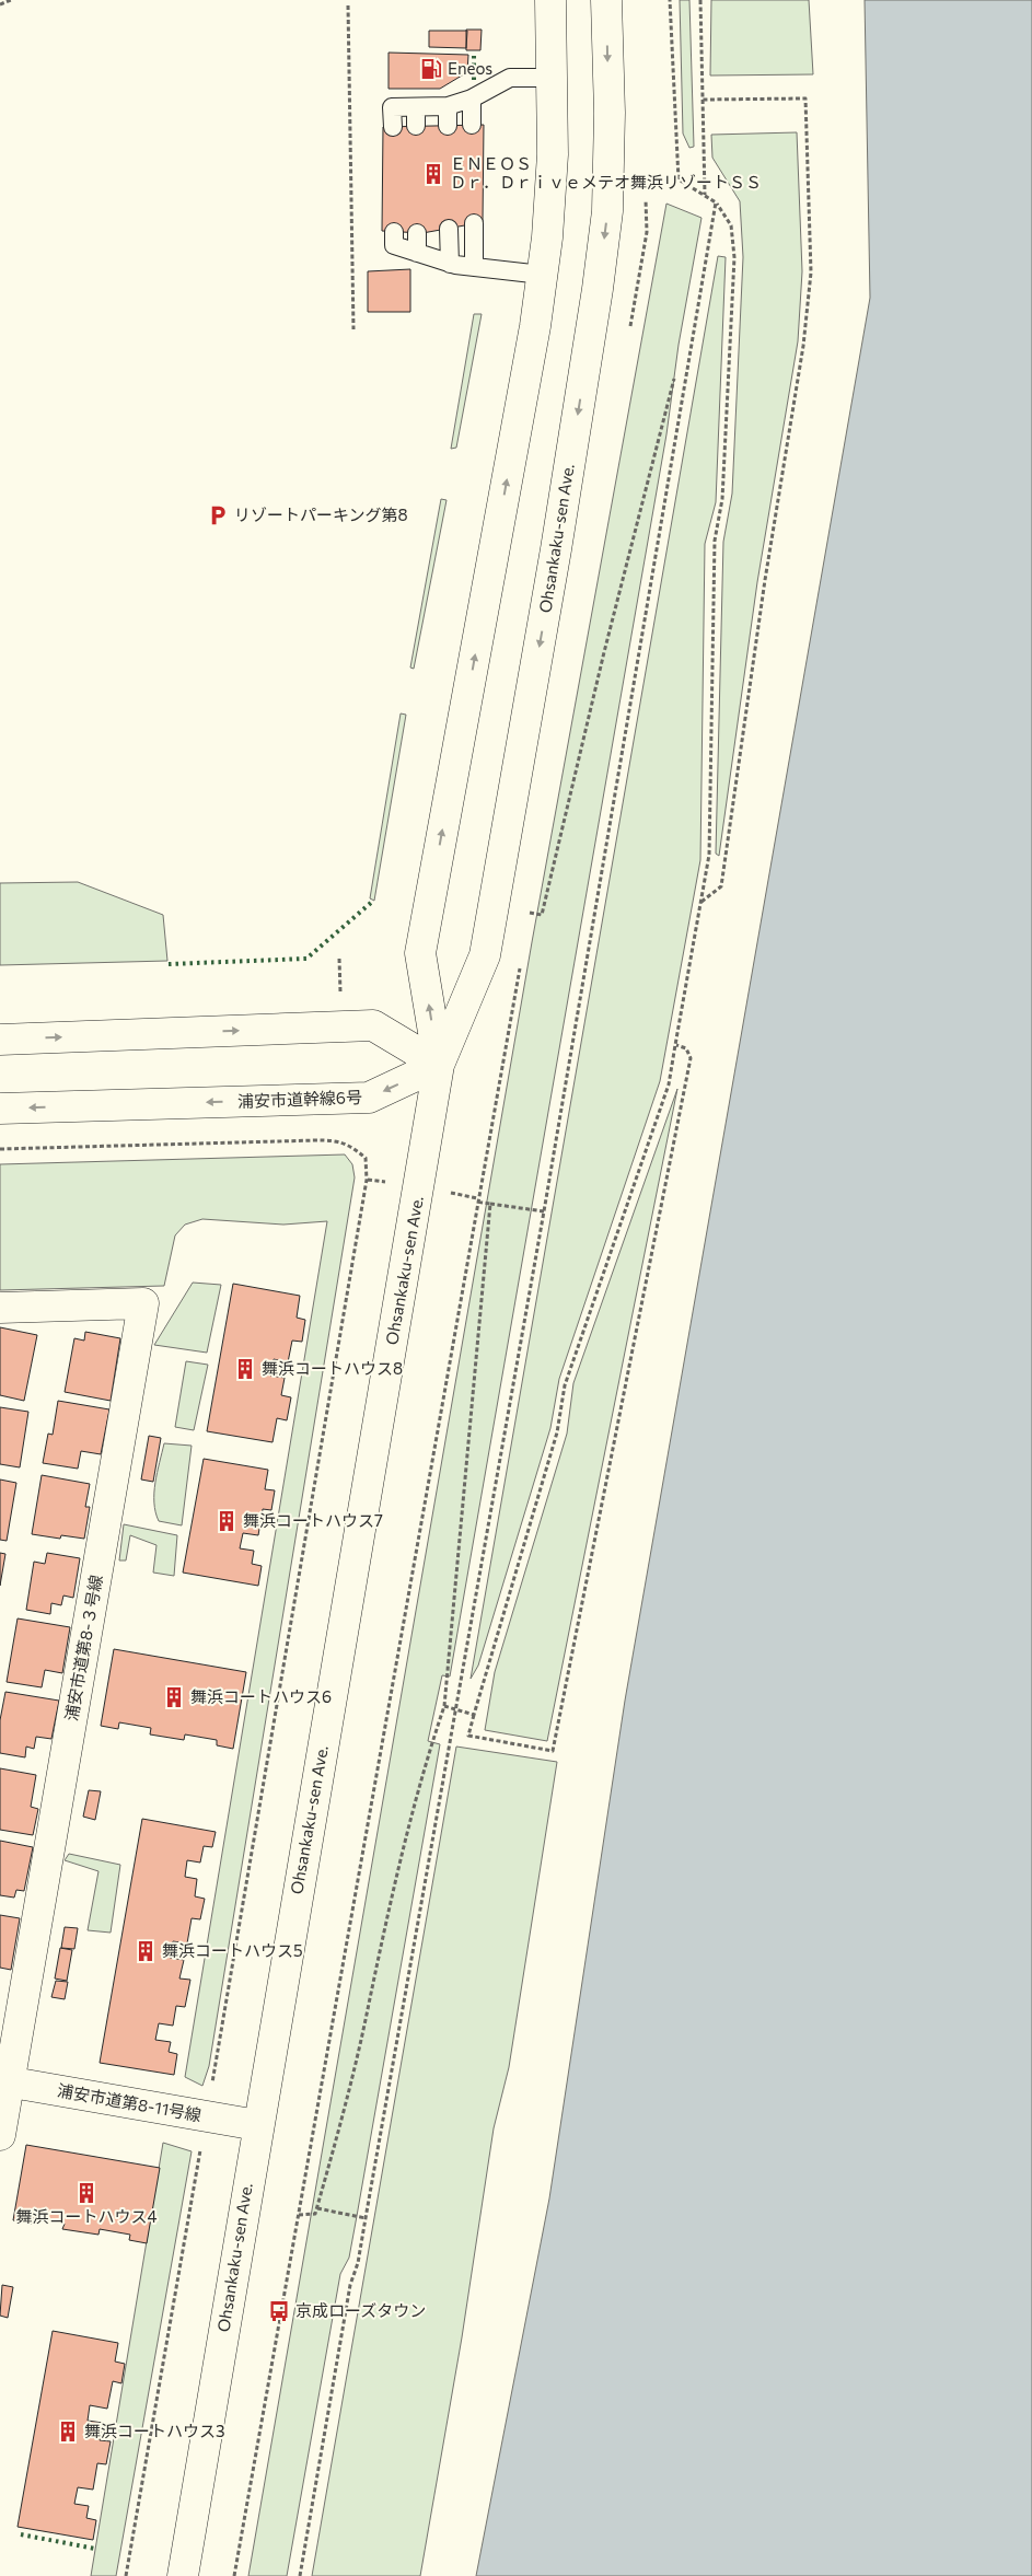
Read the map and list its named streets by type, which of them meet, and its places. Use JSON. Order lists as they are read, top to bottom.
{
  "streets": {
    "street": [
      "Ohsankaku-sen Ave.",
      "浦安市道幹線6号",
      "浦安市道第8-３号線",
      "浦安市道第8-11号線"
    ]
  },
  "crossings": [
    ["Ohsankaku-sen Ave.", "浦安市道幹線6号"],
    ["Ohsankaku-sen Ave.", "浦安市道第8-11号線"],
    ["浦安市道第8-３号線", "浦安市道第8-11号線"]
  ],
  "places": {
    "fuel station": ["Eneos"],
    "building": [
      "ＥＮＥＯＳ Ｄｒ．Ｄｒｉｖｅメテオ舞浜リゾートＳＳ",
      "舞浜コートハウス8",
      "舞浜コートハウス7",
      "舞浜コートハウス6",
      "舞浜コートハウス5",
      "舞浜コートハウス4",
      "舞浜コートハウス3"
    ],
    "parking": ["リゾートパーキング第8"],
    "bus stop": ["京成ローズタウン"]
  }
}
